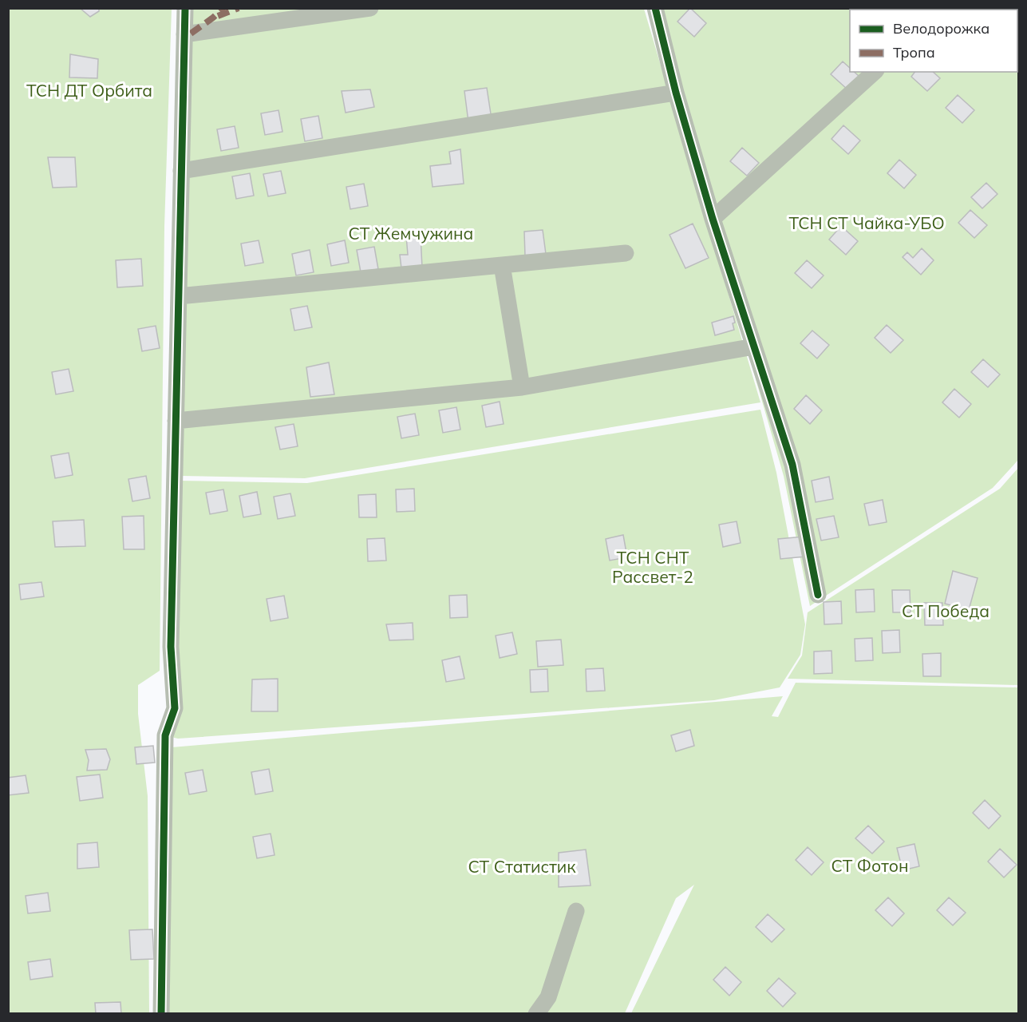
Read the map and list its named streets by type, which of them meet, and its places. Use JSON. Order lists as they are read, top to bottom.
{
  "parks": [
    "ТСН ДТ Орбита",
    "ТСН СТ Чайка-УБО",
    "СТ Жемчужина",
    "ТСН СНТ Рассвет-2",
    "СТ Победа",
    "СТ Фотон",
    "СТ Статистик"
  ],
  "legend": ["Велодорожка", "Тропа"]
}
